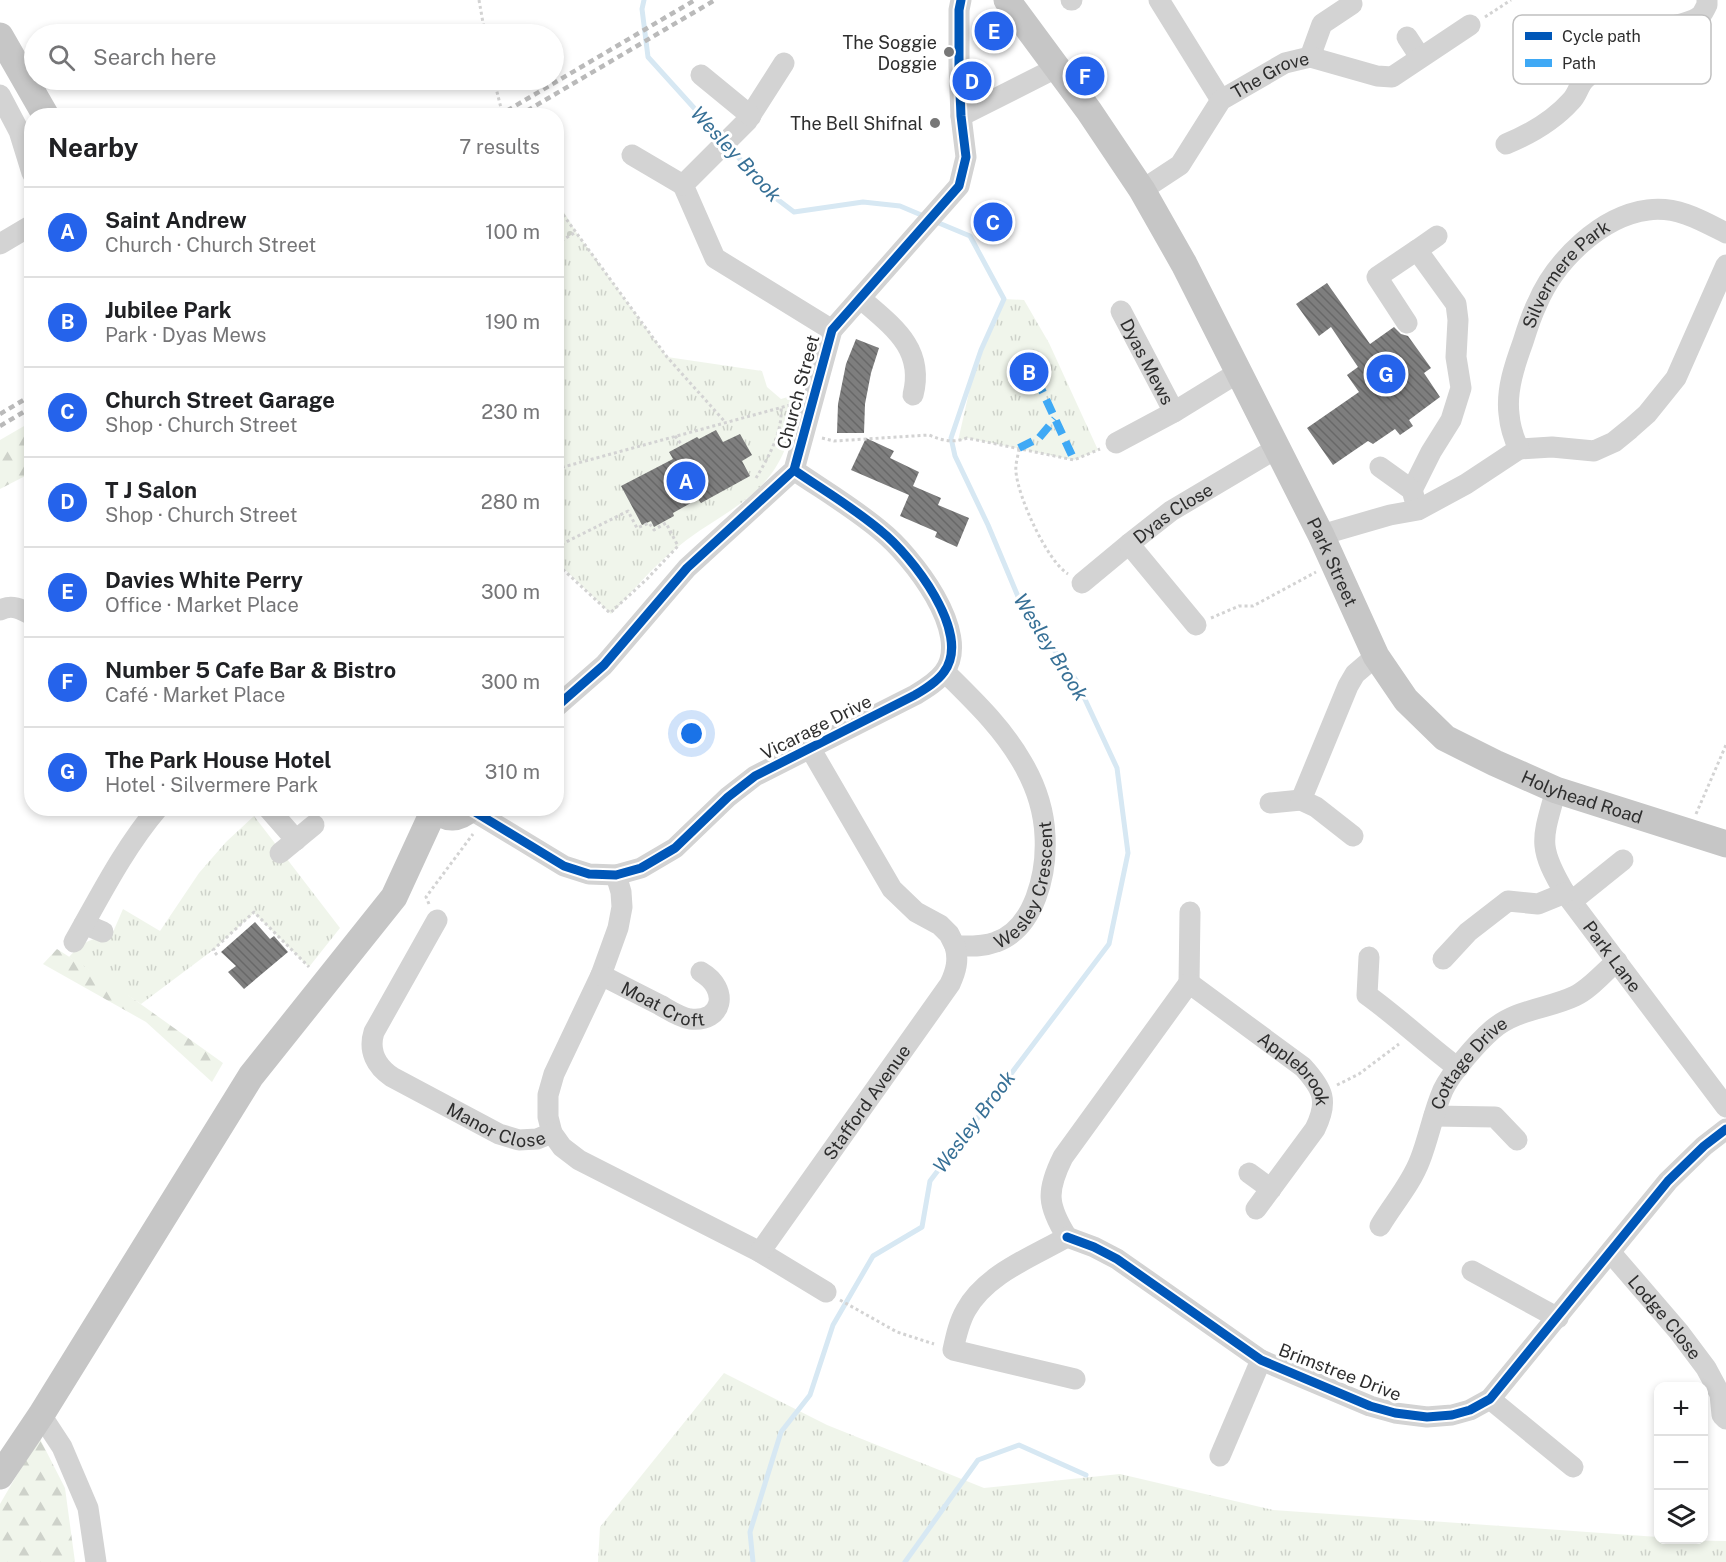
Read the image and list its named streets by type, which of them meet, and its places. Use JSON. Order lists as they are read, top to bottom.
{
  "streets": {
    "main road": ["Park Street", "Holyhead Road"],
    "street": [
      "The Grove",
      "Silvermere Park",
      "Dyas Mews",
      "Church Street",
      "Dyas Close",
      "Vicarage Drive",
      "Wesley Crescent",
      "Park Lane",
      "Moat Croft",
      "Cottage Drive",
      "Applebrook",
      "Stafford Avenue",
      "Manor Close",
      "Lodge Close",
      "Brimstree Drive"
    ]
  },
  "crossings": [
    ["The Grove", "Park Street"],
    ["Dyas Close", "Park Street"],
    ["Park Street", "Holyhead Road"],
    ["Vicarage Drive", "Wesley Crescent"],
    ["Vicarage Drive", "Manor Close"],
    ["Holyhead Road", "Park Lane"],
    ["Wesley Crescent", "Stafford Avenue"],
    ["Park Lane", "Cottage Drive"],
    ["Moat Croft", "Manor Close"],
    ["Lodge Close", "Brimstree Drive"]
  ],
  "water": ["Wesley Brook"],
  "places": ["The Soggie Doggie", "The Bell Shifnal"],
  "legend": ["Cycle path", "Path"],
  "page": {
    "pins": [
      "E",
      "F",
      "D",
      "C",
      "B",
      "G",
      "A"
    ],
    "search": "Search here",
    "heading": ["Nearby", "7 results"],
    "list": [
      {
        "mark": "A",
        "name": "Saint Andrew",
        "note": "Church · Church Street",
        "value": "100 m"
      },
      {
        "mark": "B",
        "name": "Jubilee Park",
        "note": "Park · Dyas Mews",
        "value": "190 m"
      },
      {
        "mark": "C",
        "name": "Church Street Garage",
        "note": "Shop · Church Street",
        "value": "230 m"
      },
      {
        "mark": "D",
        "name": "T J Salon",
        "note": "Shop · Church Street",
        "value": "280 m"
      },
      {
        "mark": "E",
        "name": "Davies White Perry",
        "note": "Office · Market Place",
        "value": "300 m"
      },
      {
        "mark": "F",
        "name": "Number 5 Cafe Bar & Bistro",
        "note": "Café · Market Place",
        "value": "300 m"
      },
      {
        "mark": "G",
        "name": "The Park House Hotel",
        "note": "Hotel · Silvermere Park",
        "value": "310 m"
      }
    ],
    "map_buttons": ["+", "−"]
  }
}
